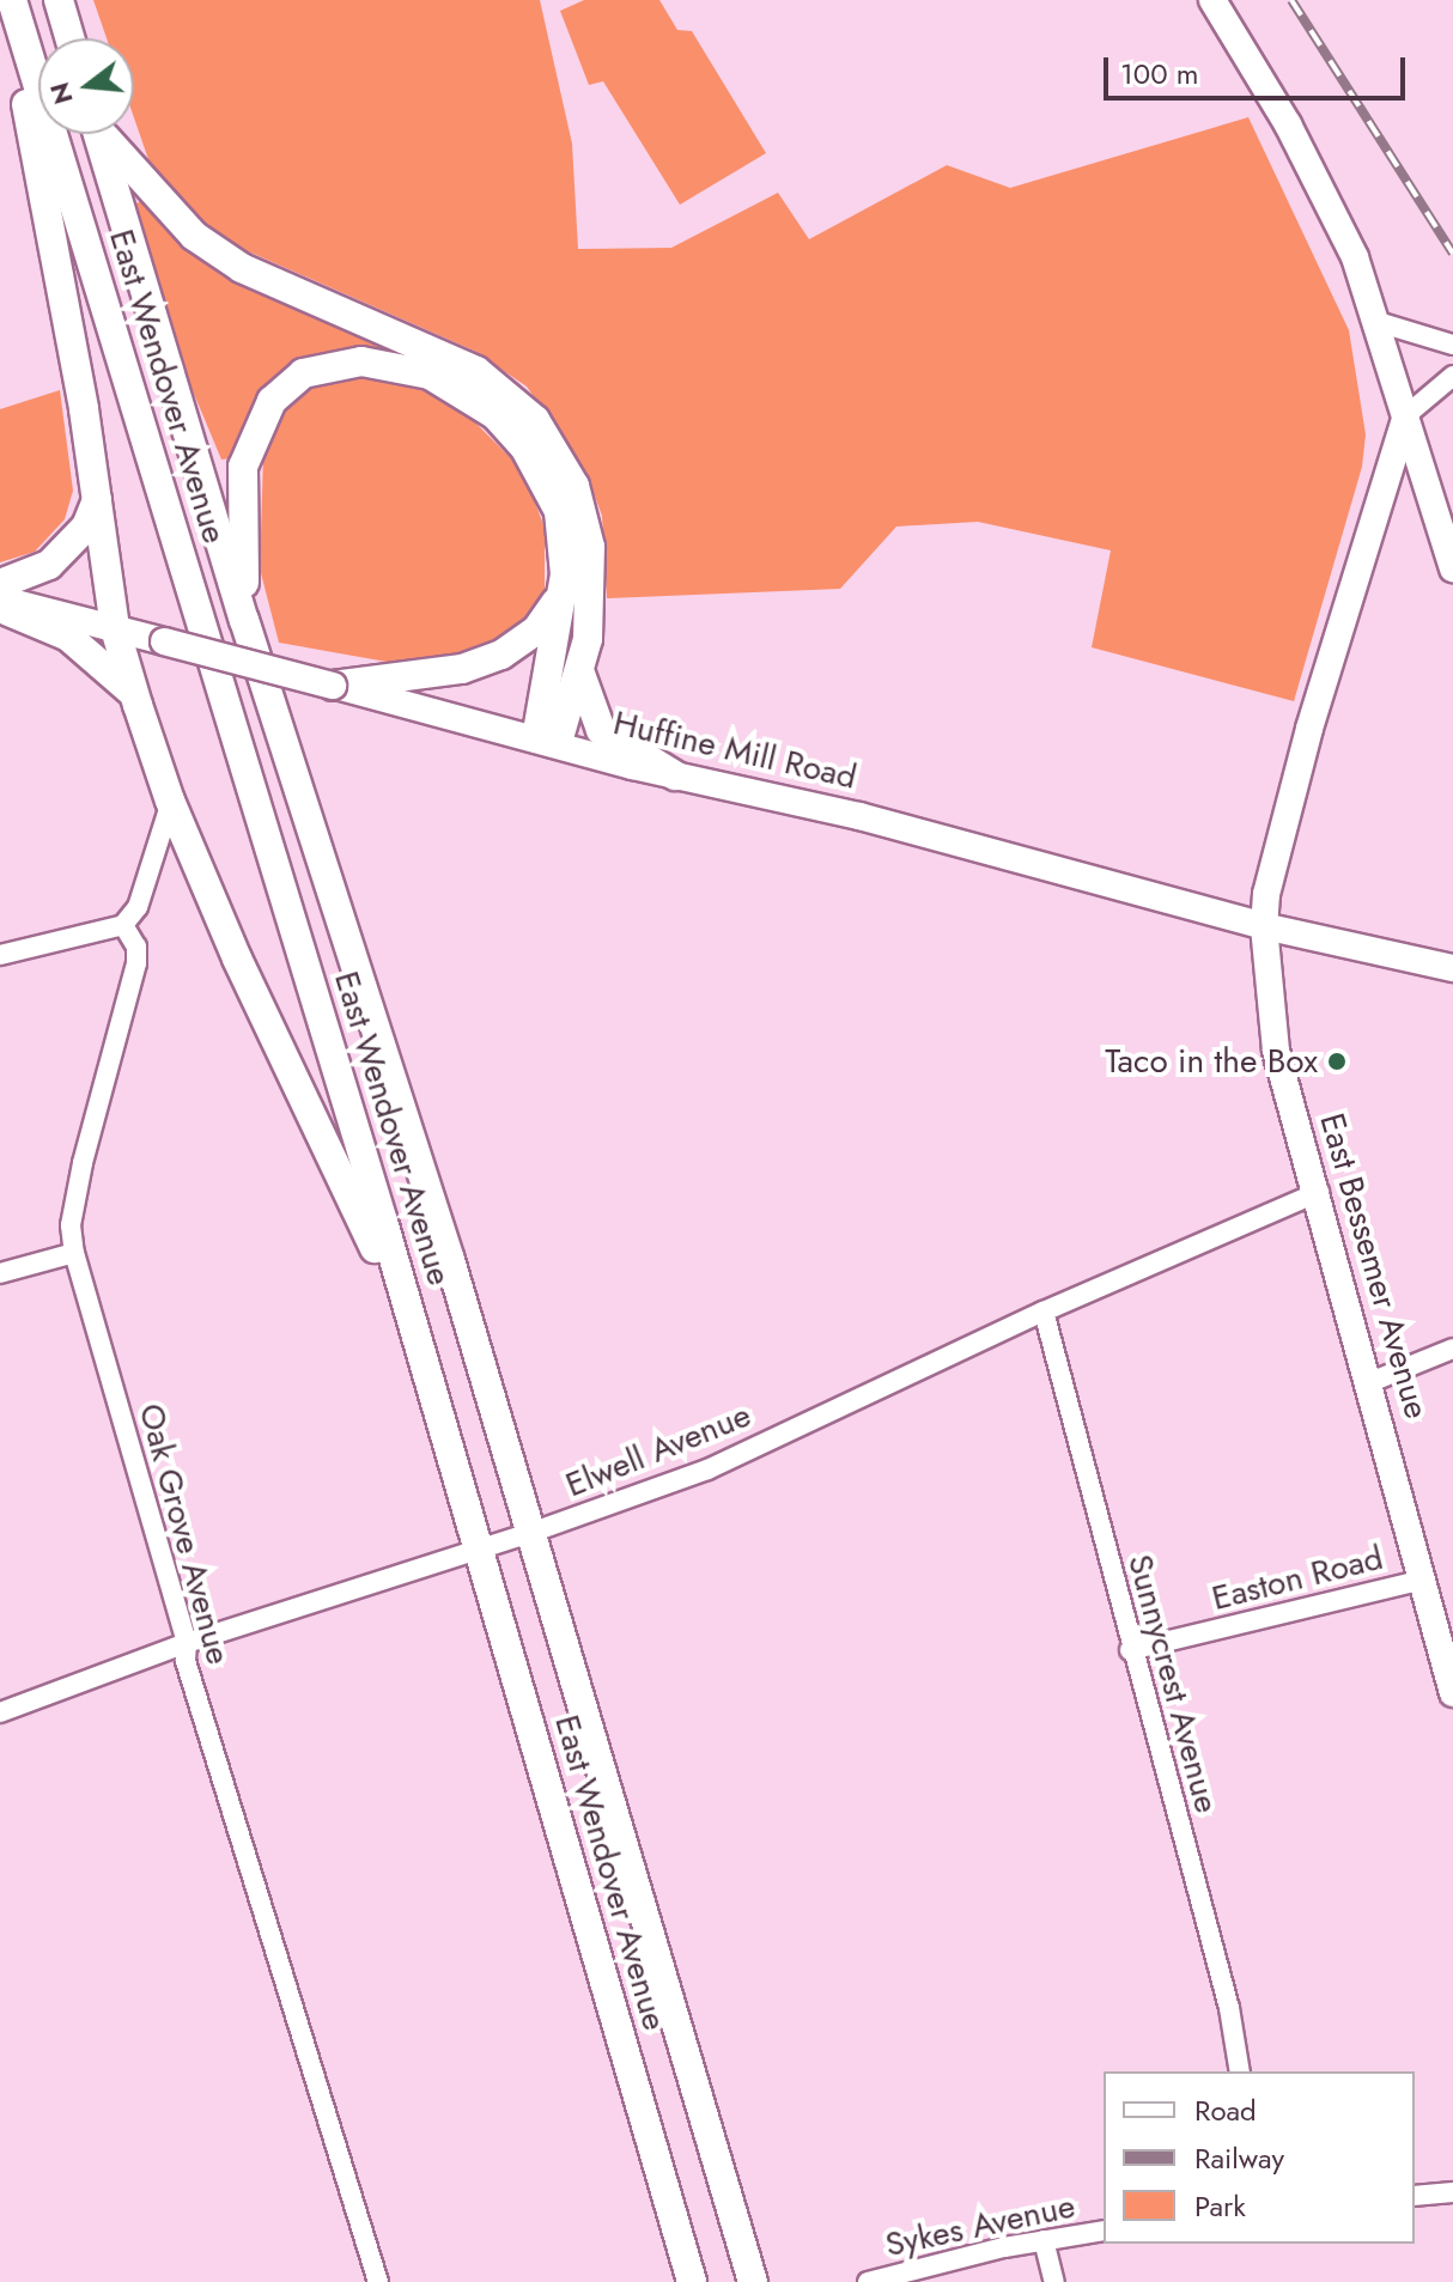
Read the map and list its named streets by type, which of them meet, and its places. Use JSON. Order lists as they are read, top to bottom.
{
  "streets": {
    "highway": ["East Wendover Avenue"],
    "main road": ["Huffine Mill Road", "East Bessemer Avenue"],
    "street": [
      "Elwell Avenue",
      "Oak Grove Avenue",
      "Easton Road",
      "Sunnycrest Avenue",
      "Sykes Avenue"
    ]
  },
  "crossings": [
    ["East Wendover Avenue", "Elwell Avenue"],
    ["Huffine Mill Road", "East Bessemer Avenue"],
    ["East Bessemer Avenue", "Elwell Avenue"],
    ["East Bessemer Avenue", "Easton Road"],
    ["Elwell Avenue", "Oak Grove Avenue"],
    ["Elwell Avenue", "Sunnycrest Avenue"],
    ["Easton Road", "Sunnycrest Avenue"]
  ],
  "places": ["Taco in the Box"],
  "legend": ["Road", "Railway", "Park"],
  "scale_bar": "100 m",
  "north": "left"
}
